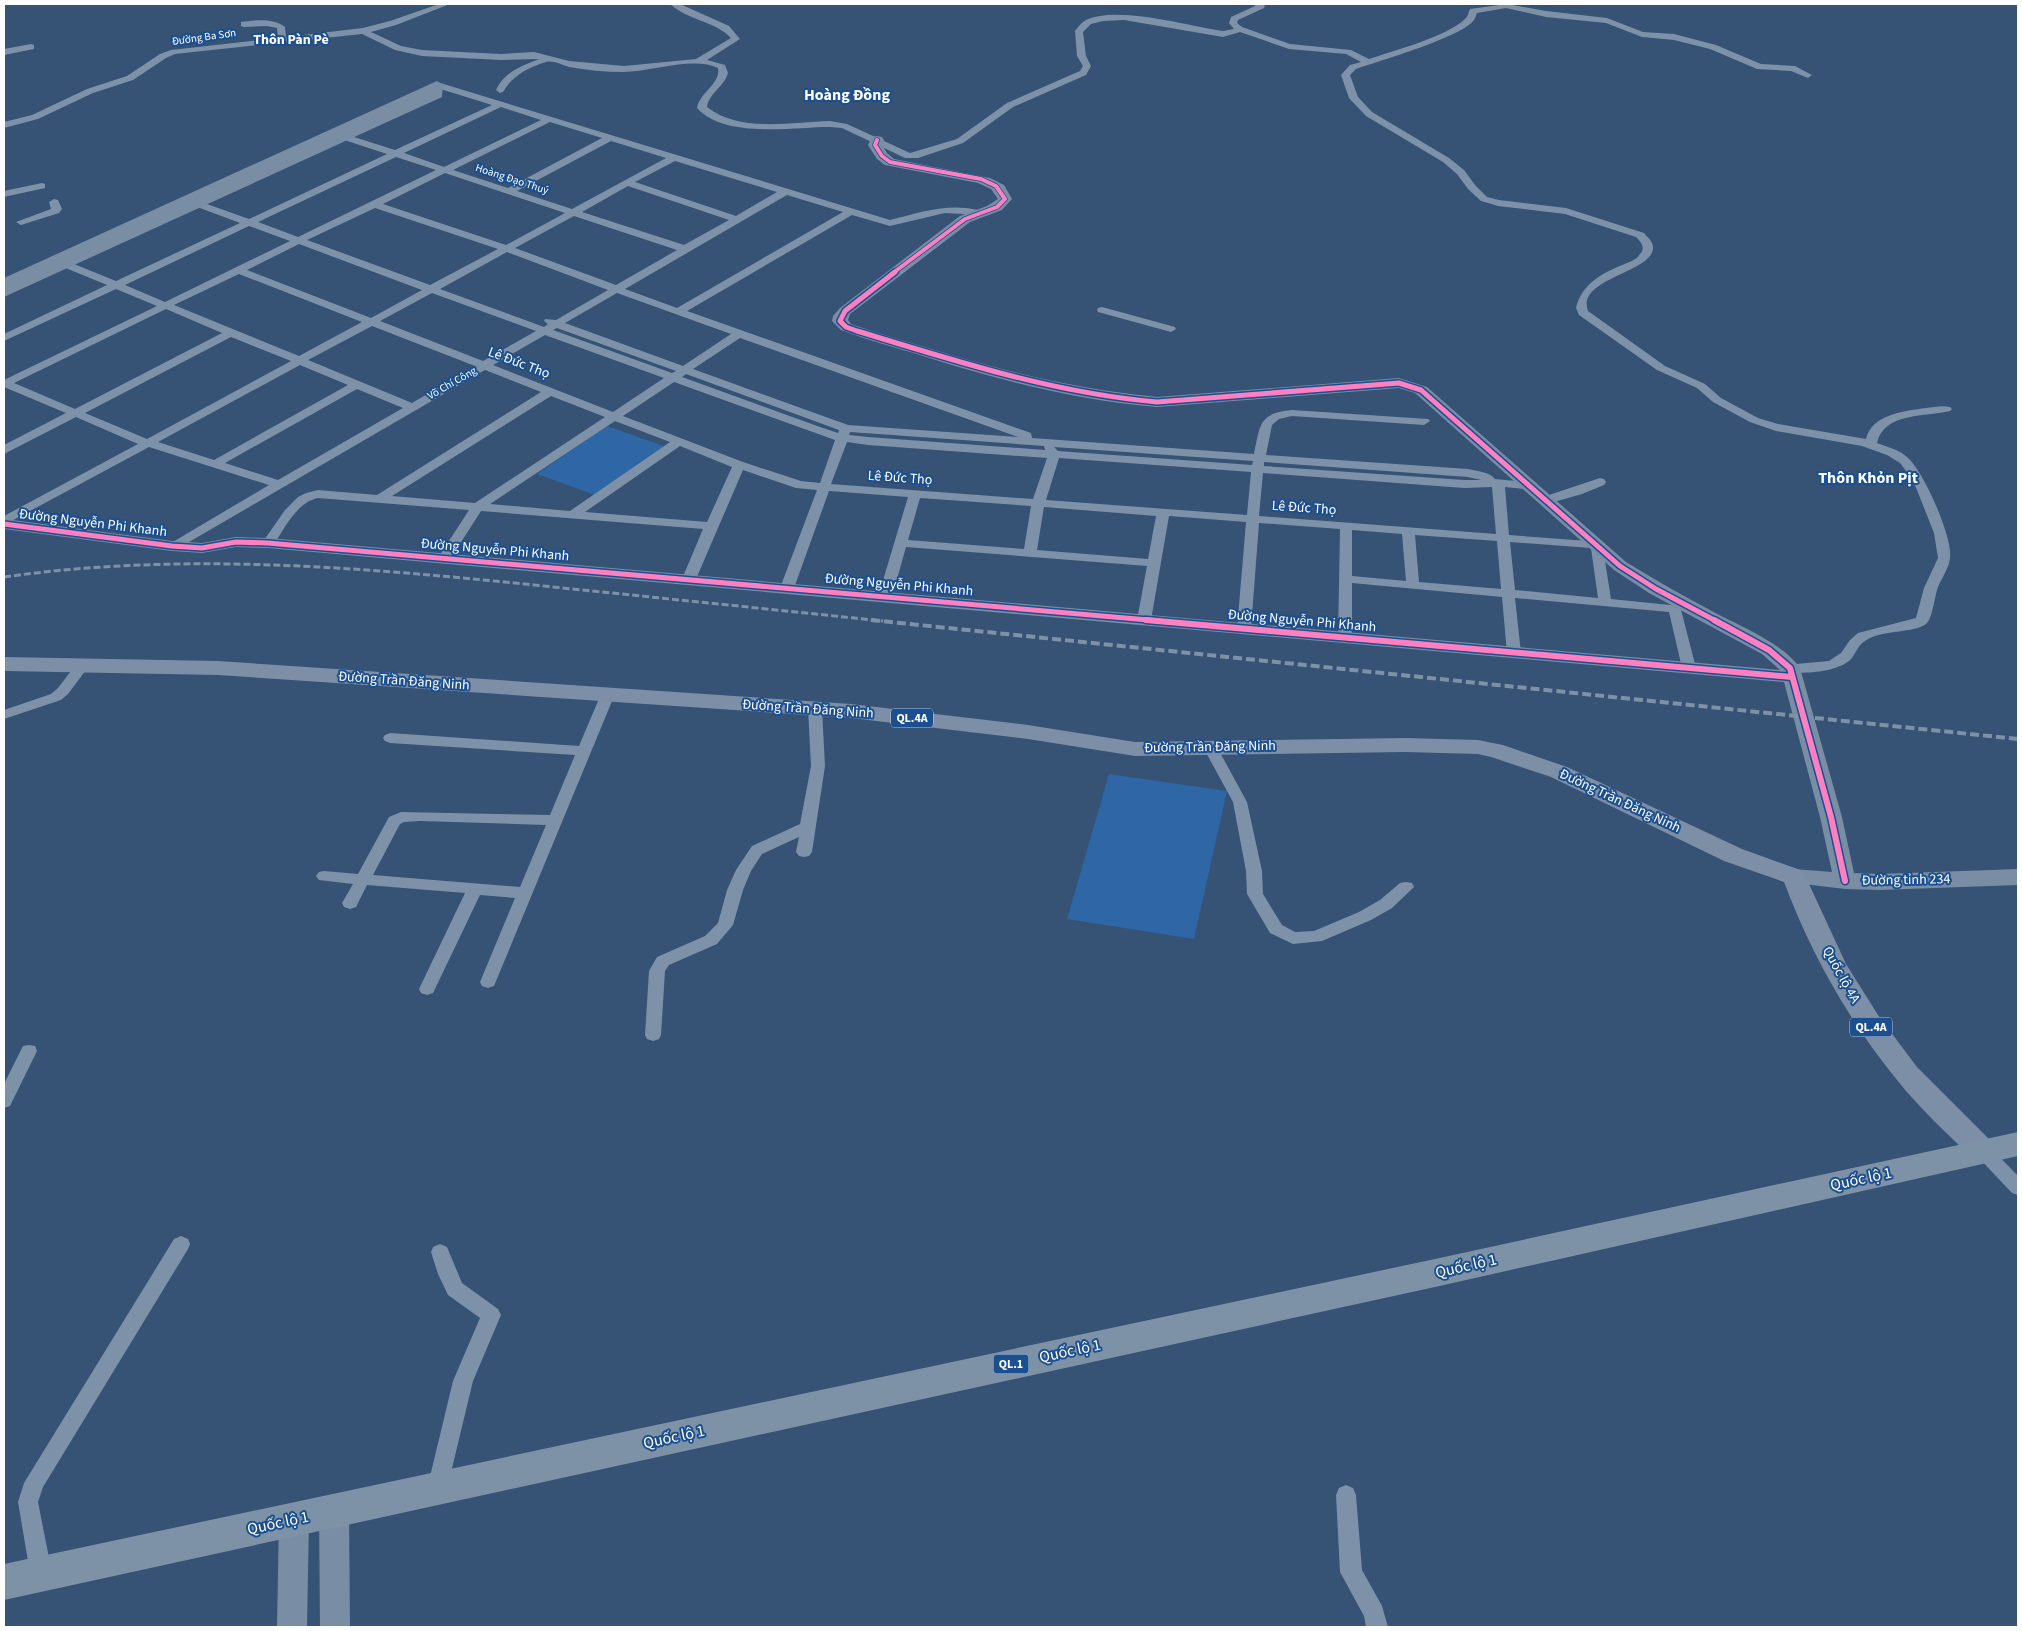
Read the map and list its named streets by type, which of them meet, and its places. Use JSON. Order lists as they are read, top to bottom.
{
  "streets": {
    "highway": ["Quốc lộ 1", "QL.1"],
    "main road": ["Đường Trần Đăng Ninh", "QL.4A", "Quốc lộ 4A"],
    "street": [
      "Đường Ba Sơn",
      "Hoàng Đạo Thuý",
      "Lê Đức Thọ",
      "Võ Chí Công",
      "Đường Nguyễn Phi Khanh",
      "Đường tỉnh 234"
    ]
  },
  "crossings": [
    ["Hoàng Đạo Thuý", "Võ Chí Công"],
    ["Lê Đức Thọ", "Võ Chí Công"],
    ["Võ Chí Công", "Đường Nguyễn Phi Khanh"],
    ["Đường Trần Đăng Ninh", "Đường tỉnh 234"],
    ["Đường Trần Đăng Ninh", "Quốc lộ 4A"],
    ["Đường tỉnh 234", "Quốc lộ 4A"],
    ["Quốc lộ 4A", "Quốc lộ 1"]
  ],
  "districts": ["Thôn Pàn Pè", "Hoàng Đồng", "Thôn Khỏn Pịt"]
}
